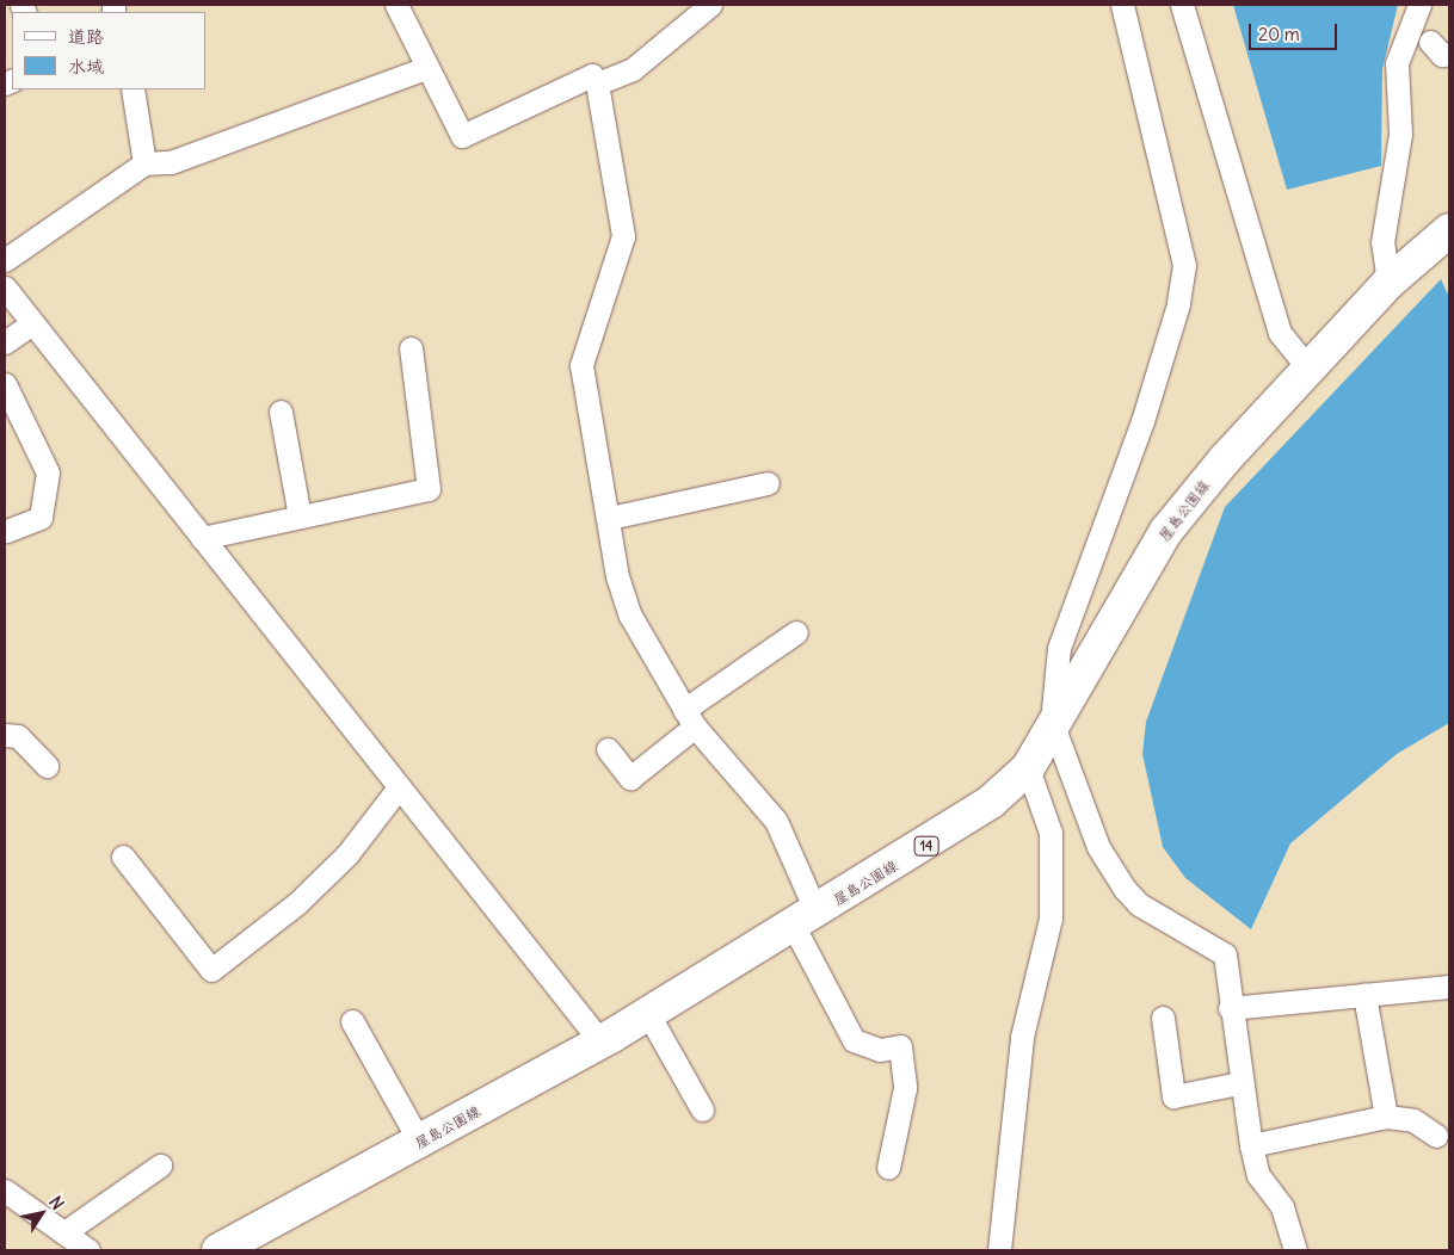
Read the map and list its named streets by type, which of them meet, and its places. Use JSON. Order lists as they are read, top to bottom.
{
  "streets": {
    "main road": ["屋島公園線", "14"]
  },
  "legend": ["道路", "水域"],
  "scale_bar": "20 m",
  "north": "top right"
}
